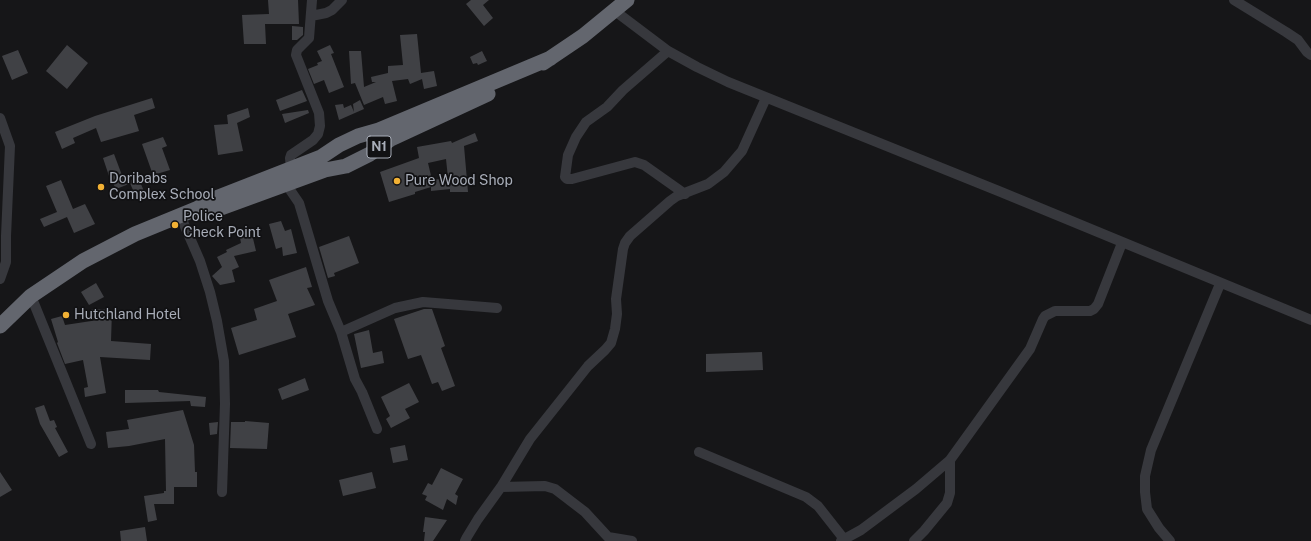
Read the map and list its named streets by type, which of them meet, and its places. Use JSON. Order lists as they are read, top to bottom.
{
  "streets": {
    "highway": ["N1"]
  },
  "places": [
    "Pure Wood Shop",
    "Doribabs Complex School",
    "Police Check Point",
    "Hutchland Hotel"
  ]
}
